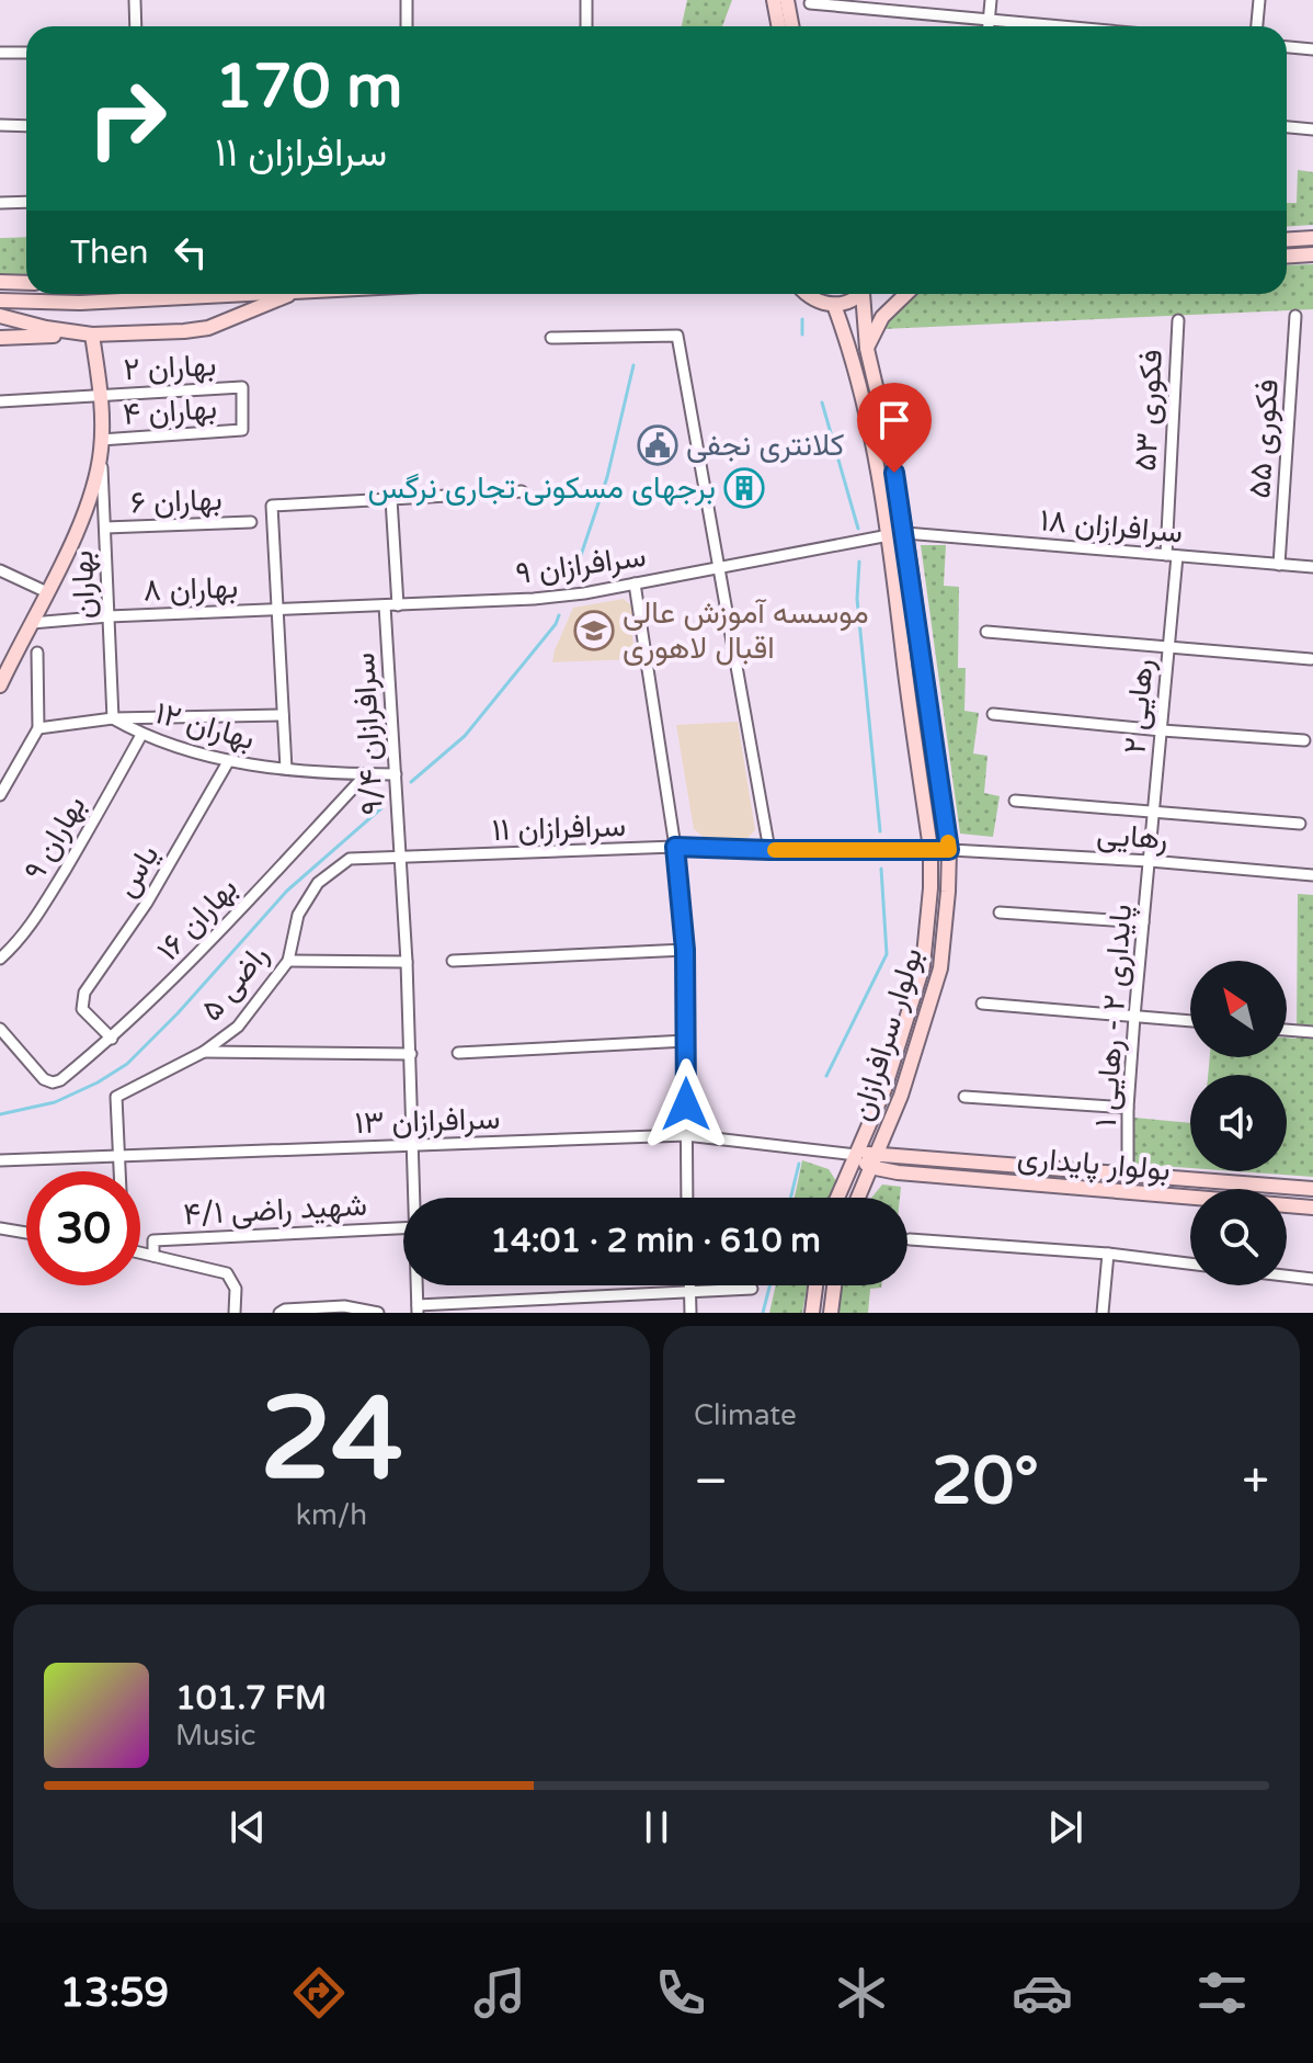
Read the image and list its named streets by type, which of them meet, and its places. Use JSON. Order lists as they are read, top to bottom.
{
  "streets": {
    "main road": ["بولوار سرافرازان", "بولوار پایداری"],
    "street": [
      "بهاران ۲",
      "فکوری ۵۳",
      "بهاران ۴",
      "فکوری ۵۵",
      "بهاران ۶",
      "سرافرازان ۱۸",
      "سرافرازان ۹",
      "بهاران",
      "بهاران ۸",
      "رهایی ۲",
      "بهاران ۱۲",
      "سرافرازان ۹/۴",
      "سرافرازان ۱۱",
      "رهایی",
      "بهاران ۹",
      "یاس",
      "بهاران ۱۶",
      "راضی ۵",
      "پایداری ۲ - رهایی ۱",
      "سرافرازان ۱۳",
      "شهید راضی ۴/۱"
    ]
  },
  "crossings": [
    ["بهاران ۲", "بهاران ۴"],
    ["فکوری ۵۳", "سرافرازان ۱۸"],
    ["فکوری ۵۳", "رهایی ۲"],
    ["بهاران ۴", "بهاران"],
    ["فکوری ۵۵", "سرافرازان ۱۸"],
    ["بهاران ۶", "بهاران"],
    ["سرافرازان ۱۸", "رهایی ۲"],
    ["سرافرازان ۱۸", "بولوار سرافرازان"],
    ["سرافرازان ۹", "بهاران ۸"],
    ["سرافرازان ۹", "سرافرازان ۹/۴"],
    ["سرافرازان ۹", "بولوار سرافرازان"],
    ["بهاران", "بهاران ۸"],
    ["بهاران", "بهاران ۱۲"],
    ["رهایی ۲", "رهایی"],
    ["رهایی ۲", "پایداری ۲ - رهایی ۱"],
    ["بهاران ۱۲", "سرافرازان ۹/۴"],
    ["بهاران ۱۲", "بهاران ۹"],
    ["بهاران ۱۲", "یاس"],
    ["بهاران ۱۲", "بهاران ۱۶"],
    ["سرافرازان ۹/۴", "سرافرازان ۱۱"],
    ["سرافرازان ۹/۴", "راضی ۵"],
    ["سرافرازان ۹/۴", "سرافرازان ۱۳"],
    ["سرافرازان ۱۱", "رهایی"],
    ["سرافرازان ۱۱", "راضی ۵"],
    ["سرافرازان ۱۱", "بولوار سرافرازان"],
    ["رهایی", "پایداری ۲ - رهایی ۱"],
    ["رهایی", "بولوار سرافرازان"],
    ["یاس", "بهاران ۱۶"],
    ["راضی ۵", "سرافرازان ۱۳"],
    ["پایداری ۲ - رهایی ۱", "بولوار پایداری"],
    ["بولوار سرافرازان", "سرافرازان ۱۳"],
    ["بولوار سرافرازان", "بولوار پایداری"],
    ["سرافرازان ۱۳", "بولوار پایداری"]
  ],
  "places": {
    "public building": ["کلانتری نجفی"],
    "building": ["برجهای مسکونی تجاری نرگس"],
    "school or university": ["موسسه آموزش عالی اقبال لاهوری"]
  },
  "north": "top left",
  "page": {
    "turn": ["170 m", "سرافرازان ۱۱"],
    "then": "Then",
    "limit": "30",
    "trip": "14:01 · 2 min · 610 m",
    "tile": [
      ["24", "km/h"],
      "Climate"
    ],
    "heat": ["−", "20°", "+"],
    "song": ["101.7 FM", "Music"],
    "tabs": "13:59"
  }
}
